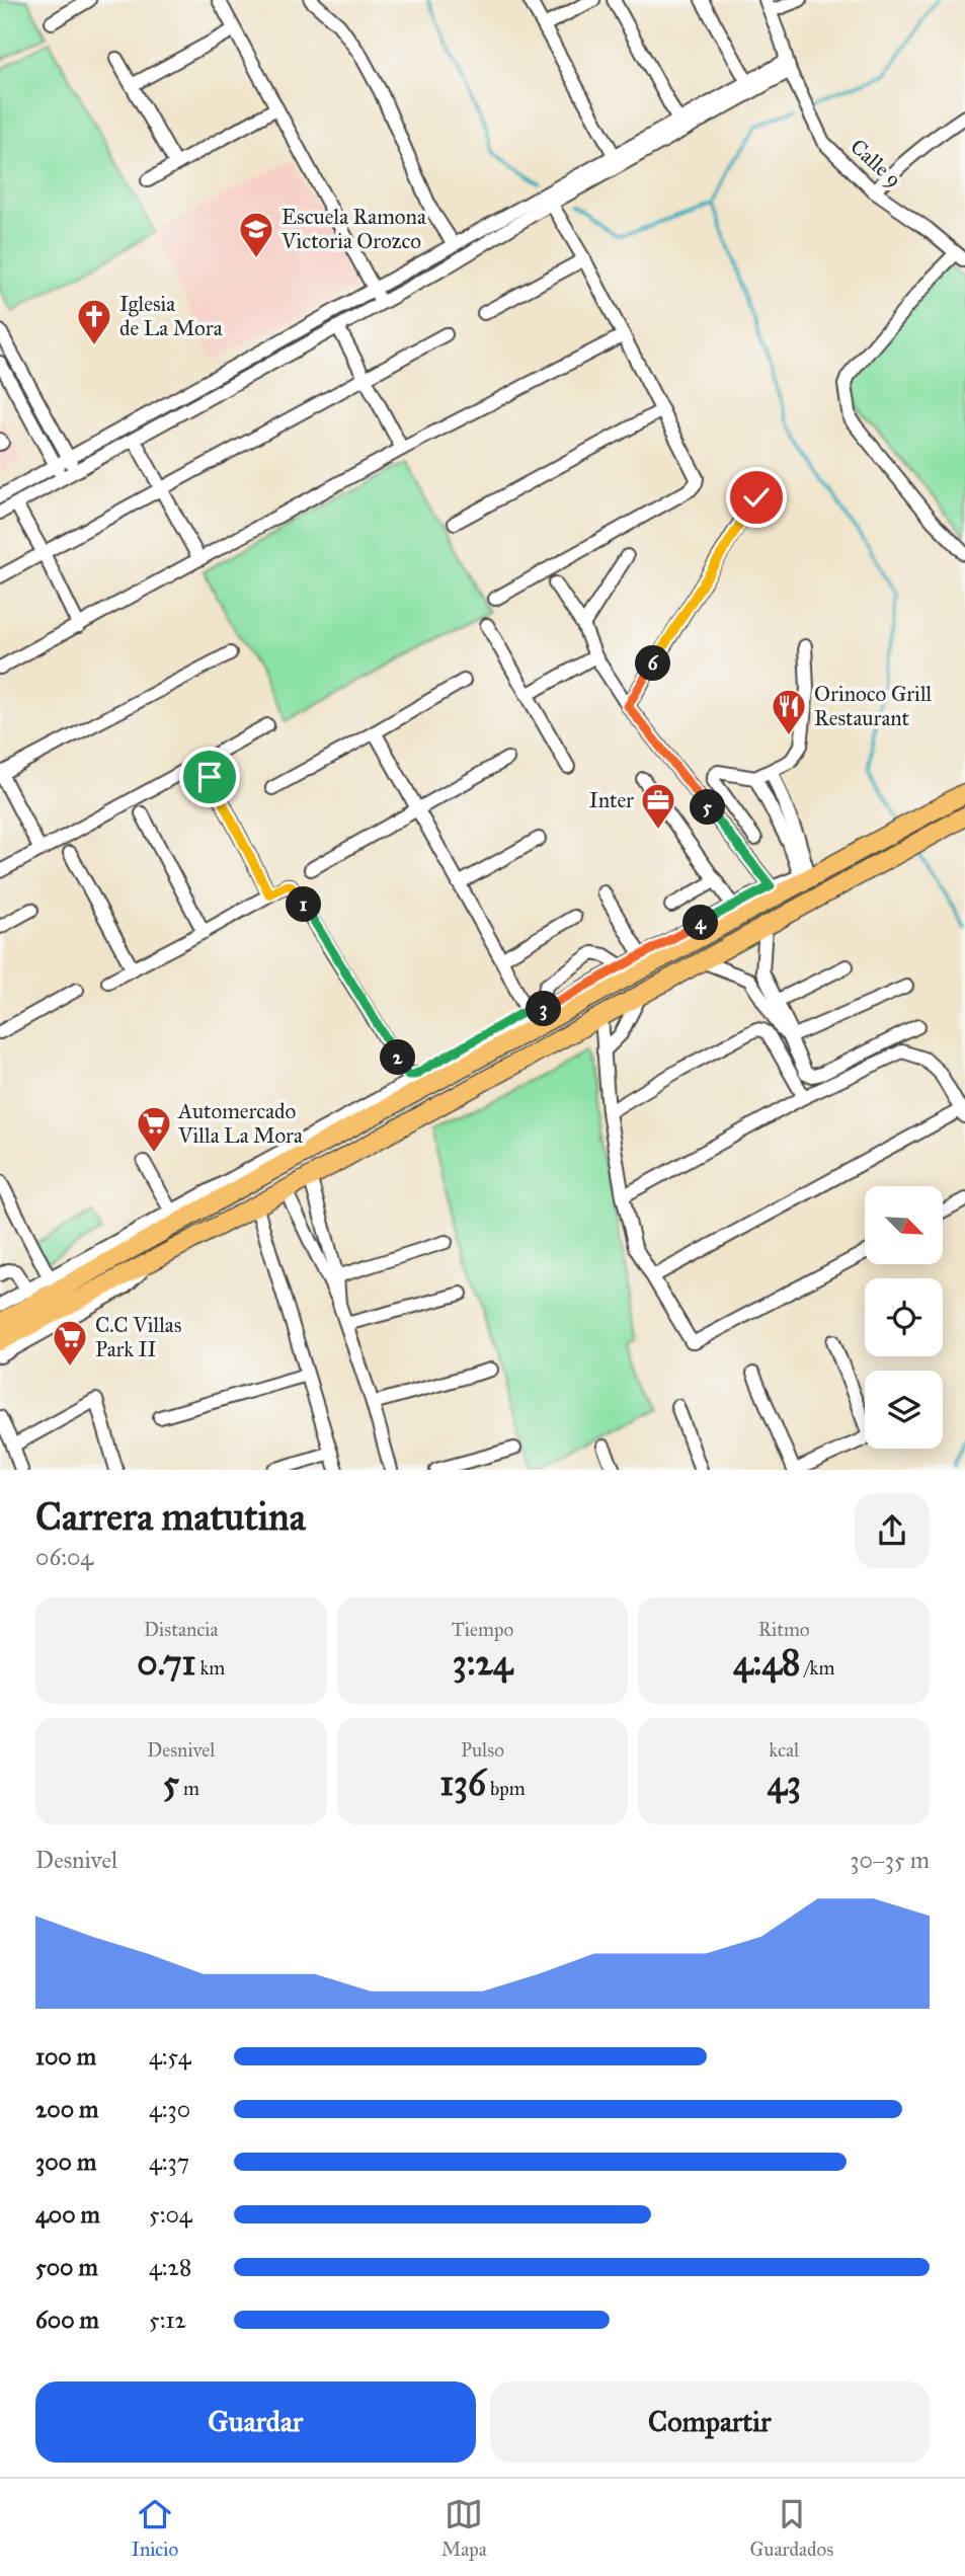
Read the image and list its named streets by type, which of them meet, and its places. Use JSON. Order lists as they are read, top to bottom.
{
  "streets": {
    "street": ["Calle 9"]
  },
  "places": {
    "school or university": ["Escuela Ramona Victoria Orozco"],
    "church": ["Iglesia de La Mora"],
    "restaurant": ["Orinoco Grill Restaurant"],
    "office": ["Inter"],
    "supermarket": ["Automercado Villa La Mora", "C.C Villas Park II"]
  },
  "north": "bottom right",
  "page": {
    "pins": [
      "6",
      "5",
      "1",
      "4",
      "3",
      "2"
    ],
    "heading": ["Carrera matutina", "06:04"],
    "stats": [
      ["Distancia", "0.71 km"],
      ["Tiempo", "3:24"],
      ["Ritmo", "4:48 /km"],
      ["Desnivel", "5 m"],
      ["Pulso", "136 bpm"],
      ["kcal", "43"]
    ],
    "chart": ["Desnivel", "30–35 m"],
    "list": [
      {
        "name": "100 m",
        "note": "4:54"
      },
      {
        "name": "200 m",
        "note": "4:30"
      },
      {
        "name": "300 m",
        "note": "4:37"
      },
      {
        "name": "400 m",
        "note": "5:04"
      },
      {
        "name": "500 m",
        "note": "4:28"
      },
      {
        "name": "600 m",
        "note": "5:12"
      }
    ],
    "buttons": ["Guardar", "Compartir"],
    "tabs": ["Inicio", "Mapa", "Guardados"]
  }
}
